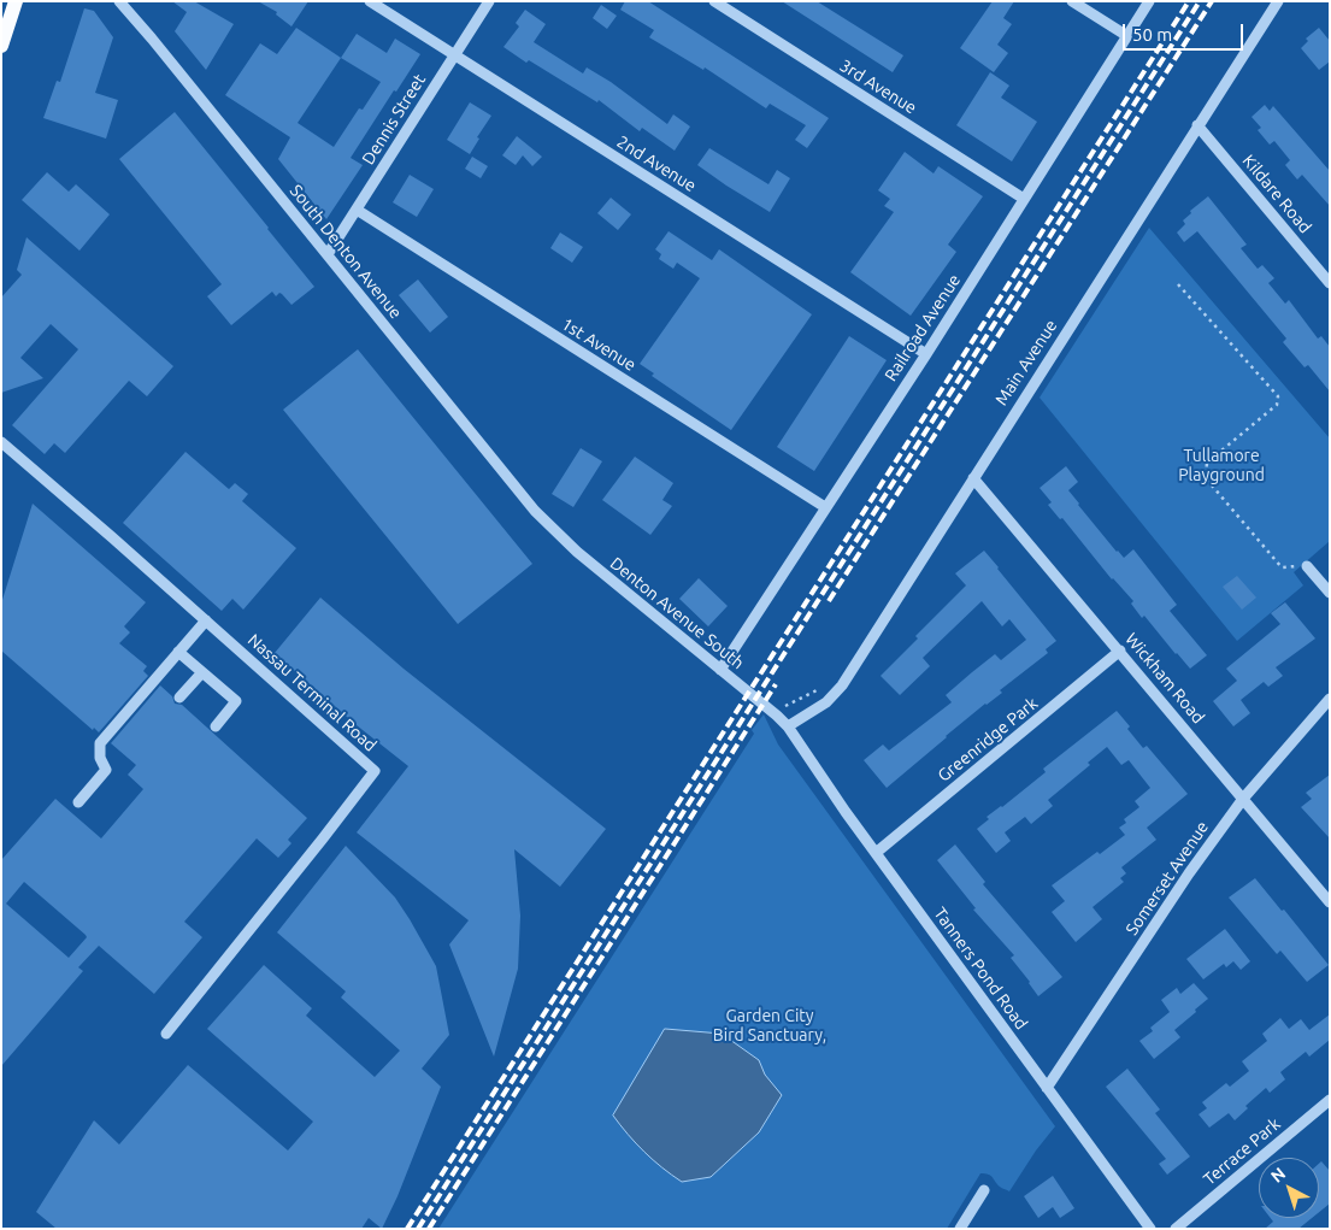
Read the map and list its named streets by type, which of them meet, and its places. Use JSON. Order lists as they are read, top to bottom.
{
  "streets": {
    "street": [
      "3rd Avenue",
      "Dennis Street",
      "2nd Avenue",
      "Kildare Road",
      "South Denton Avenue",
      "Railroad Avenue",
      "1st Avenue",
      "Main Avenue",
      "Denton Avenue South",
      "Wickham Road",
      "Nassau Terminal Road",
      "Greenridge Park",
      "Somerset Avenue",
      "Tanners Pond Road",
      "Terrace Park"
    ]
  },
  "crossings": [
    ["3rd Avenue", "Railroad Avenue"],
    ["Dennis Street", "2nd Avenue"],
    ["Dennis Street", "South Denton Avenue"],
    ["Dennis Street", "1st Avenue"],
    ["2nd Avenue", "Railroad Avenue"],
    ["Kildare Road", "Main Avenue"],
    ["South Denton Avenue", "Denton Avenue South"],
    ["Railroad Avenue", "1st Avenue"],
    ["Railroad Avenue", "Denton Avenue South"],
    ["Main Avenue", "Denton Avenue South"],
    ["Main Avenue", "Wickham Road"],
    ["Main Avenue", "Tanners Pond Road"],
    ["Denton Avenue South", "Tanners Pond Road"],
    ["Wickham Road", "Greenridge Park"],
    ["Wickham Road", "Somerset Avenue"],
    ["Greenridge Park", "Tanners Pond Road"],
    ["Somerset Avenue", "Tanners Pond Road"]
  ],
  "parks": ["Tullamore Playground", "Garden City Bird Sanctuary,"],
  "scale_bar": "50 m",
  "north": "top left"
}
